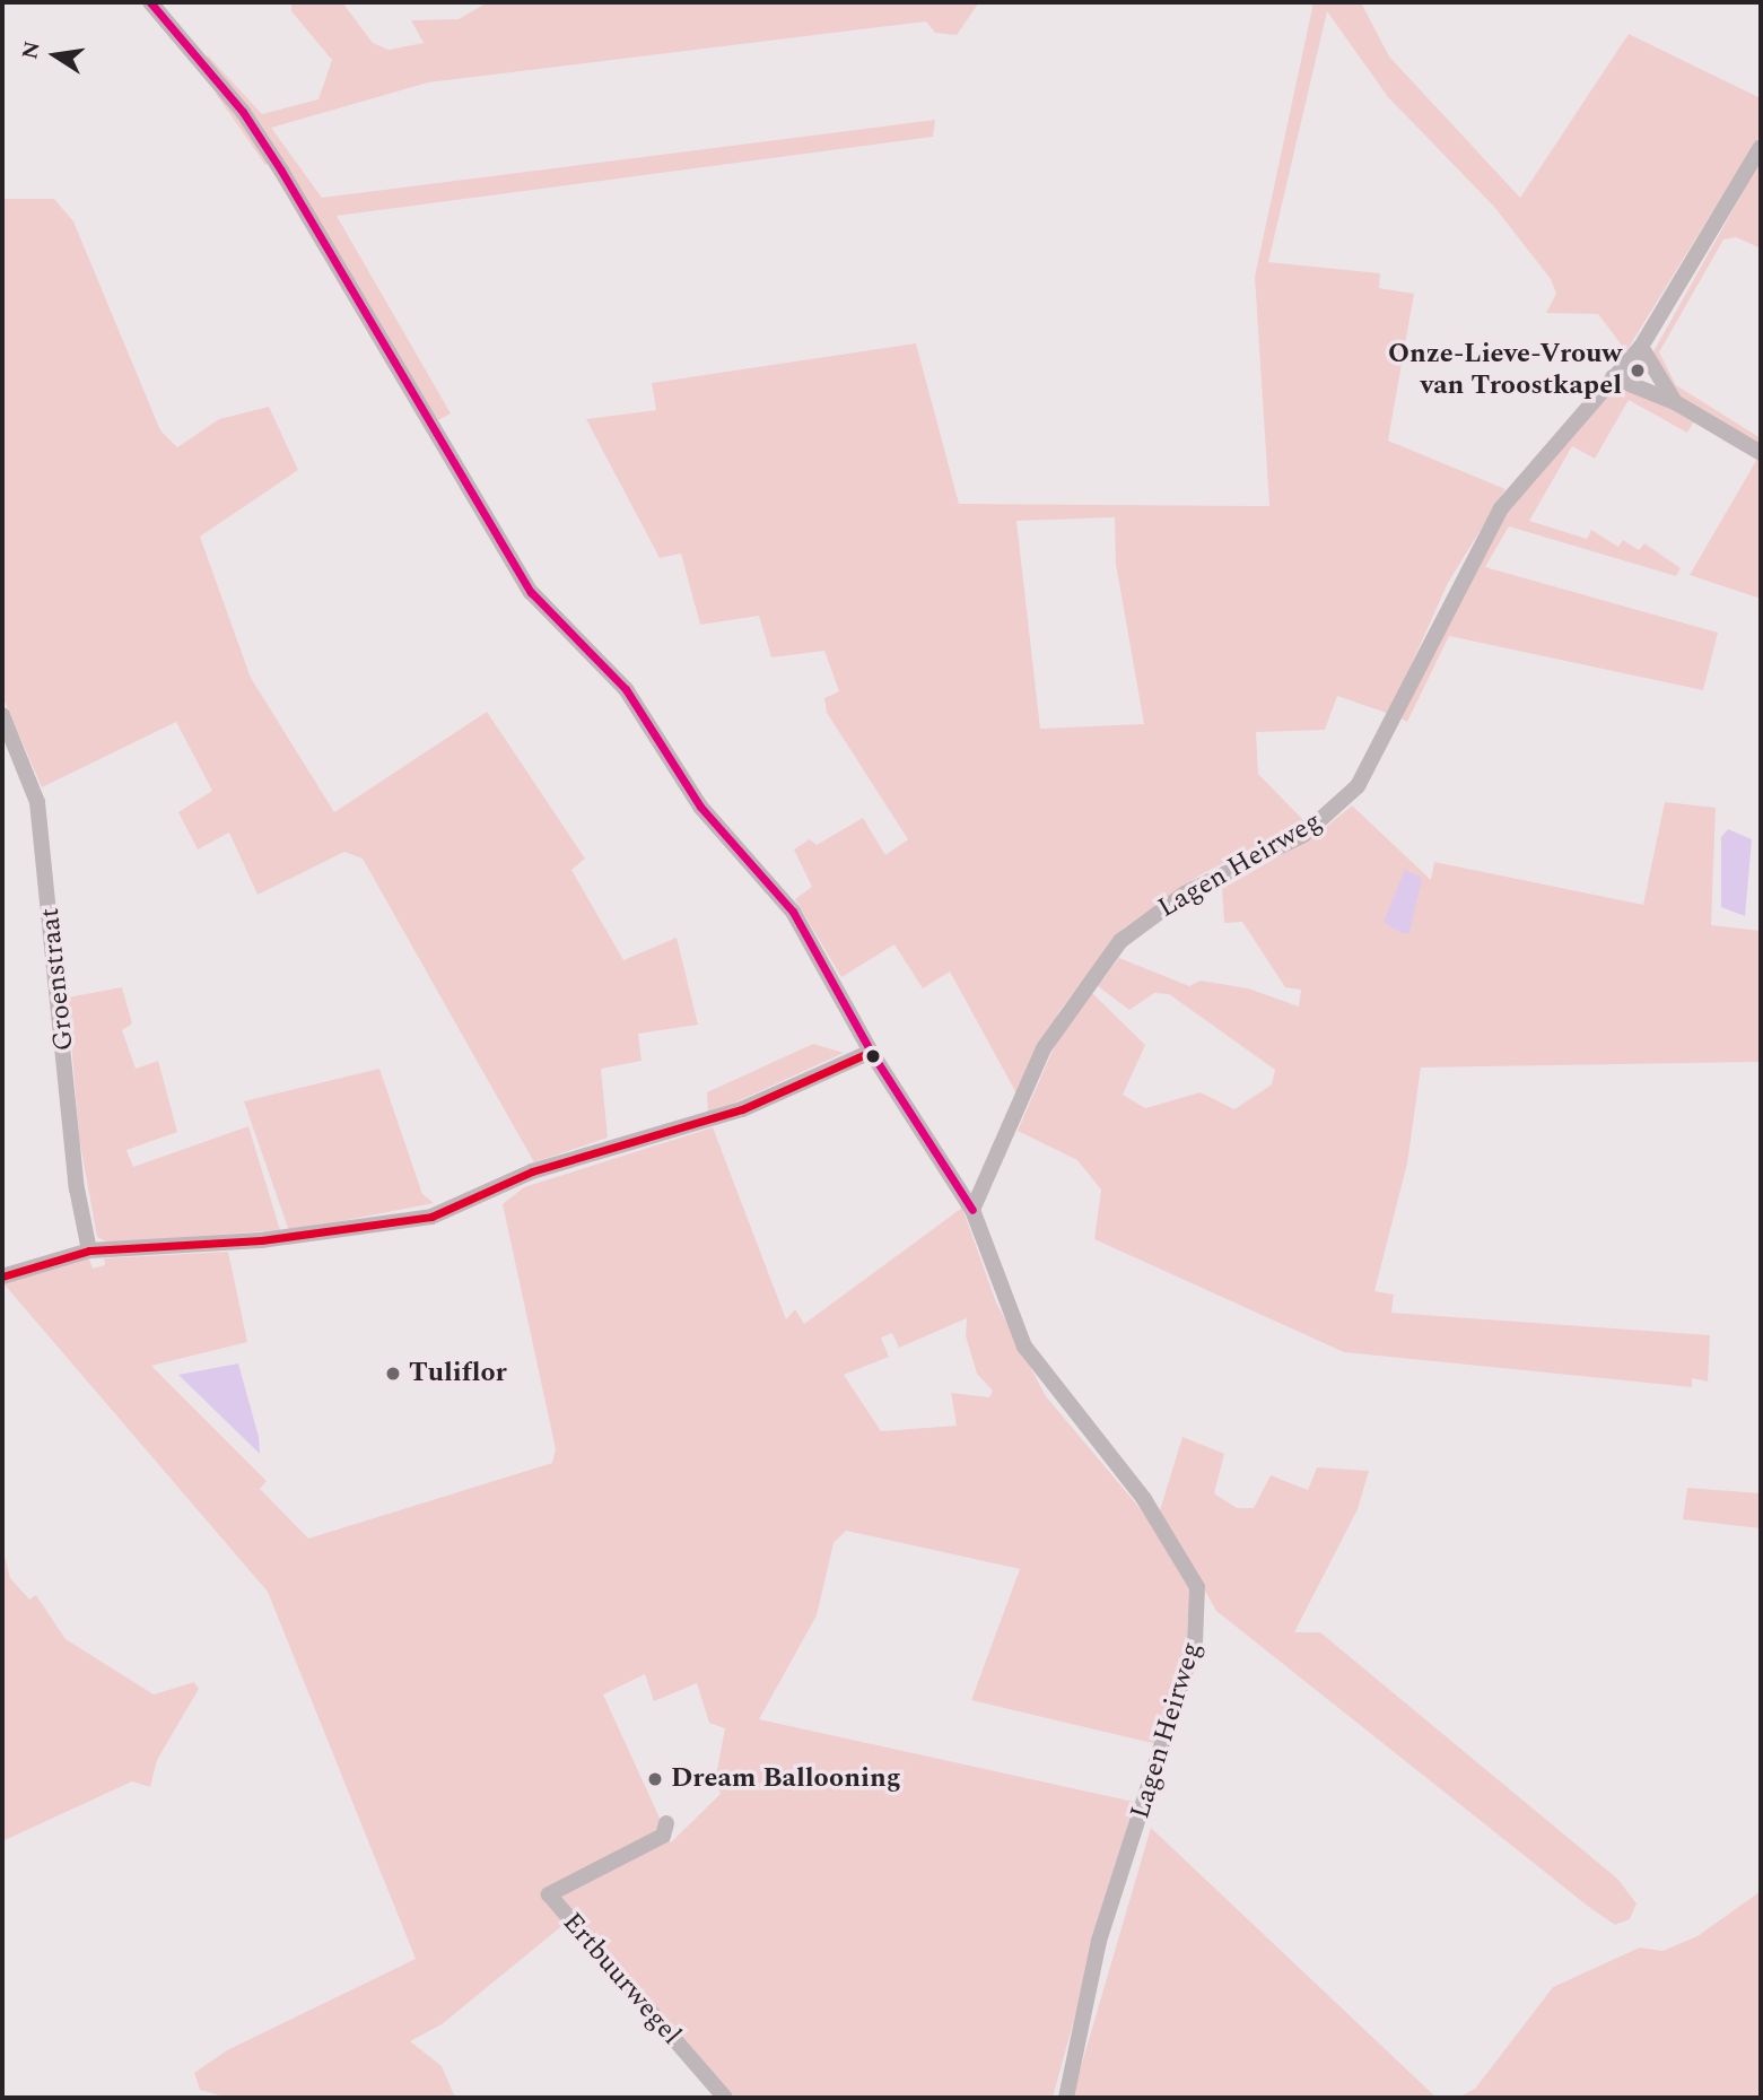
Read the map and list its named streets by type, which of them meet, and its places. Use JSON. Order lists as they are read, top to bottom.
{
  "streets": {
    "street": ["Lagen Heirweg", "Groenstraat", "Ertbuurwegel"]
  },
  "places": ["Onze-Lieve-Vrouw van Troostkapel", "Tuliflor", "Dream Ballooning"],
  "north": "left"
}
